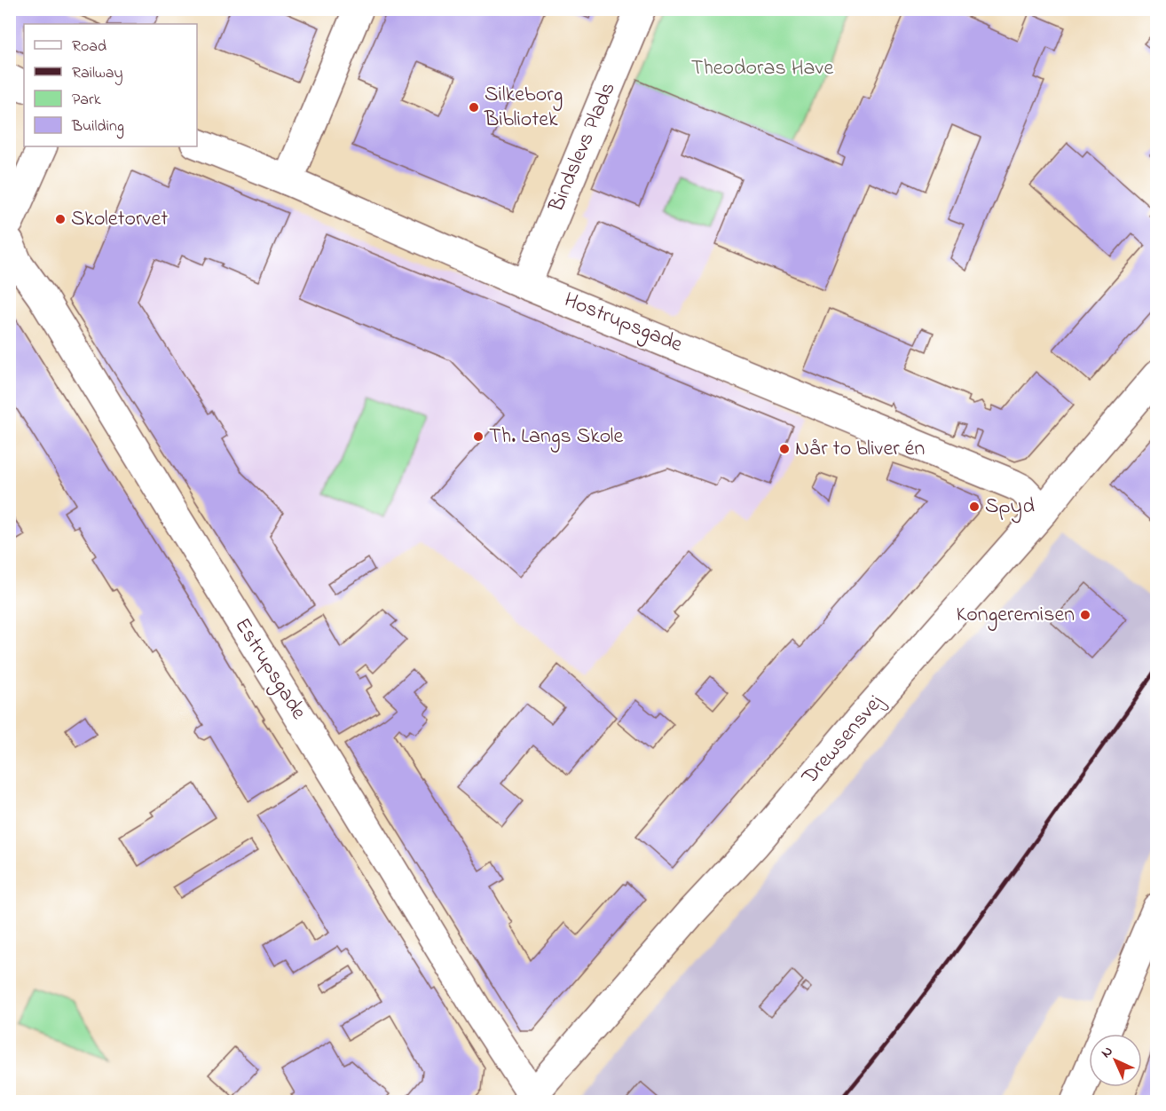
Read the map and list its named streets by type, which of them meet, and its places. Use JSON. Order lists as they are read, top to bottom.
{
  "streets": {
    "street": [
      "Bindslevs Plads",
      "Hostrupsgade",
      "Estrupsgade",
      "Drewsensvej"
    ]
  },
  "crossings": [
    ["Bindslevs Plads", "Hostrupsgade"],
    ["Hostrupsgade", "Drewsensvej"],
    ["Estrupsgade", "Drewsensvej"]
  ],
  "parks": ["Theodoras Have"],
  "places": [
    "Silkeborg Bibliotek",
    "Skoletorvet",
    "Th. Langs Skole",
    "Når to bliver én",
    "Spyd",
    "Kongeremisen"
  ],
  "legend": [
    "Road",
    "Railway",
    "Park",
    "Building"
  ],
  "north": "top left"
}
